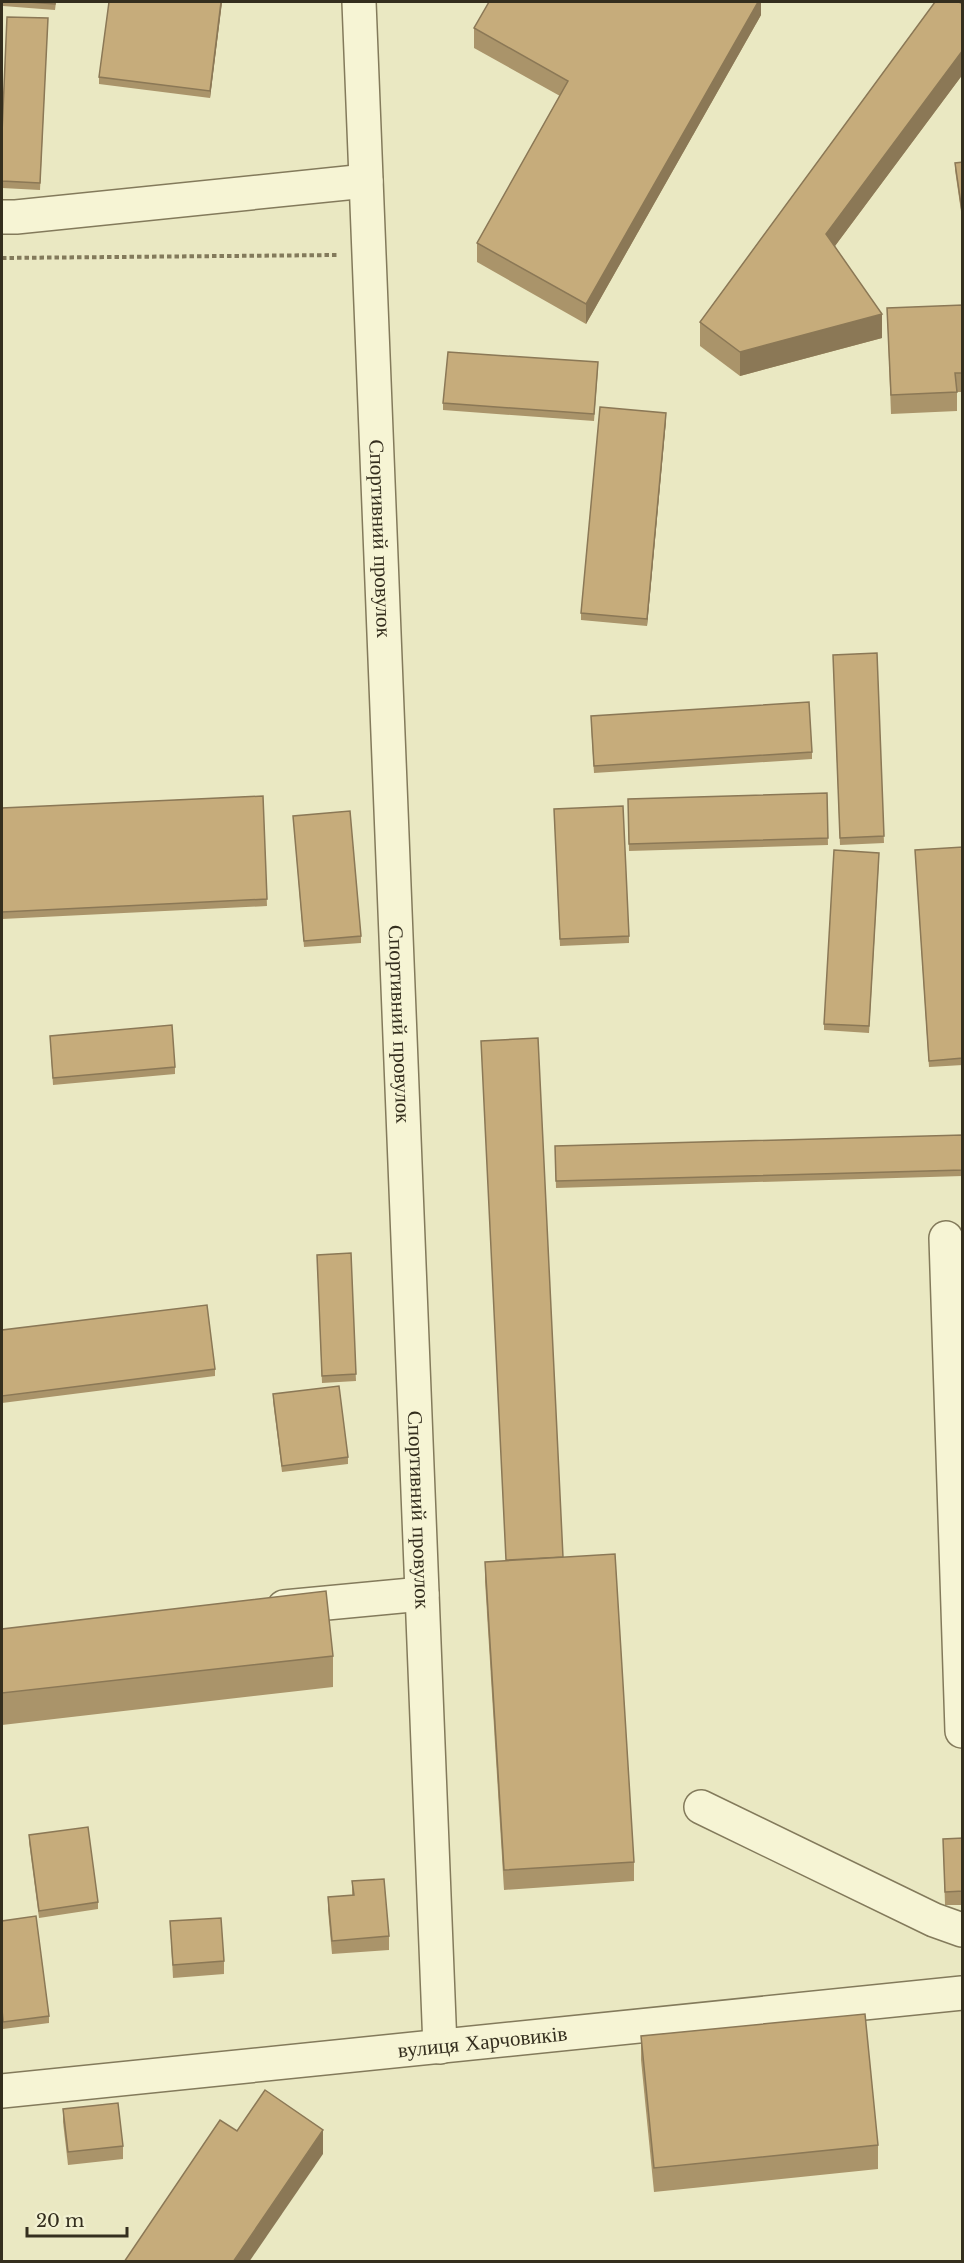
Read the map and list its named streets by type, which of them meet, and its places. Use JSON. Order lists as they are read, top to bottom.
{
  "streets": {
    "street": ["Спортивний провулок", "вулиця Харчовиків"]
  },
  "crossings": [
    ["Спортивний провулок", "вулиця Харчовиків"]
  ],
  "scale_bar": "20 m"
}
